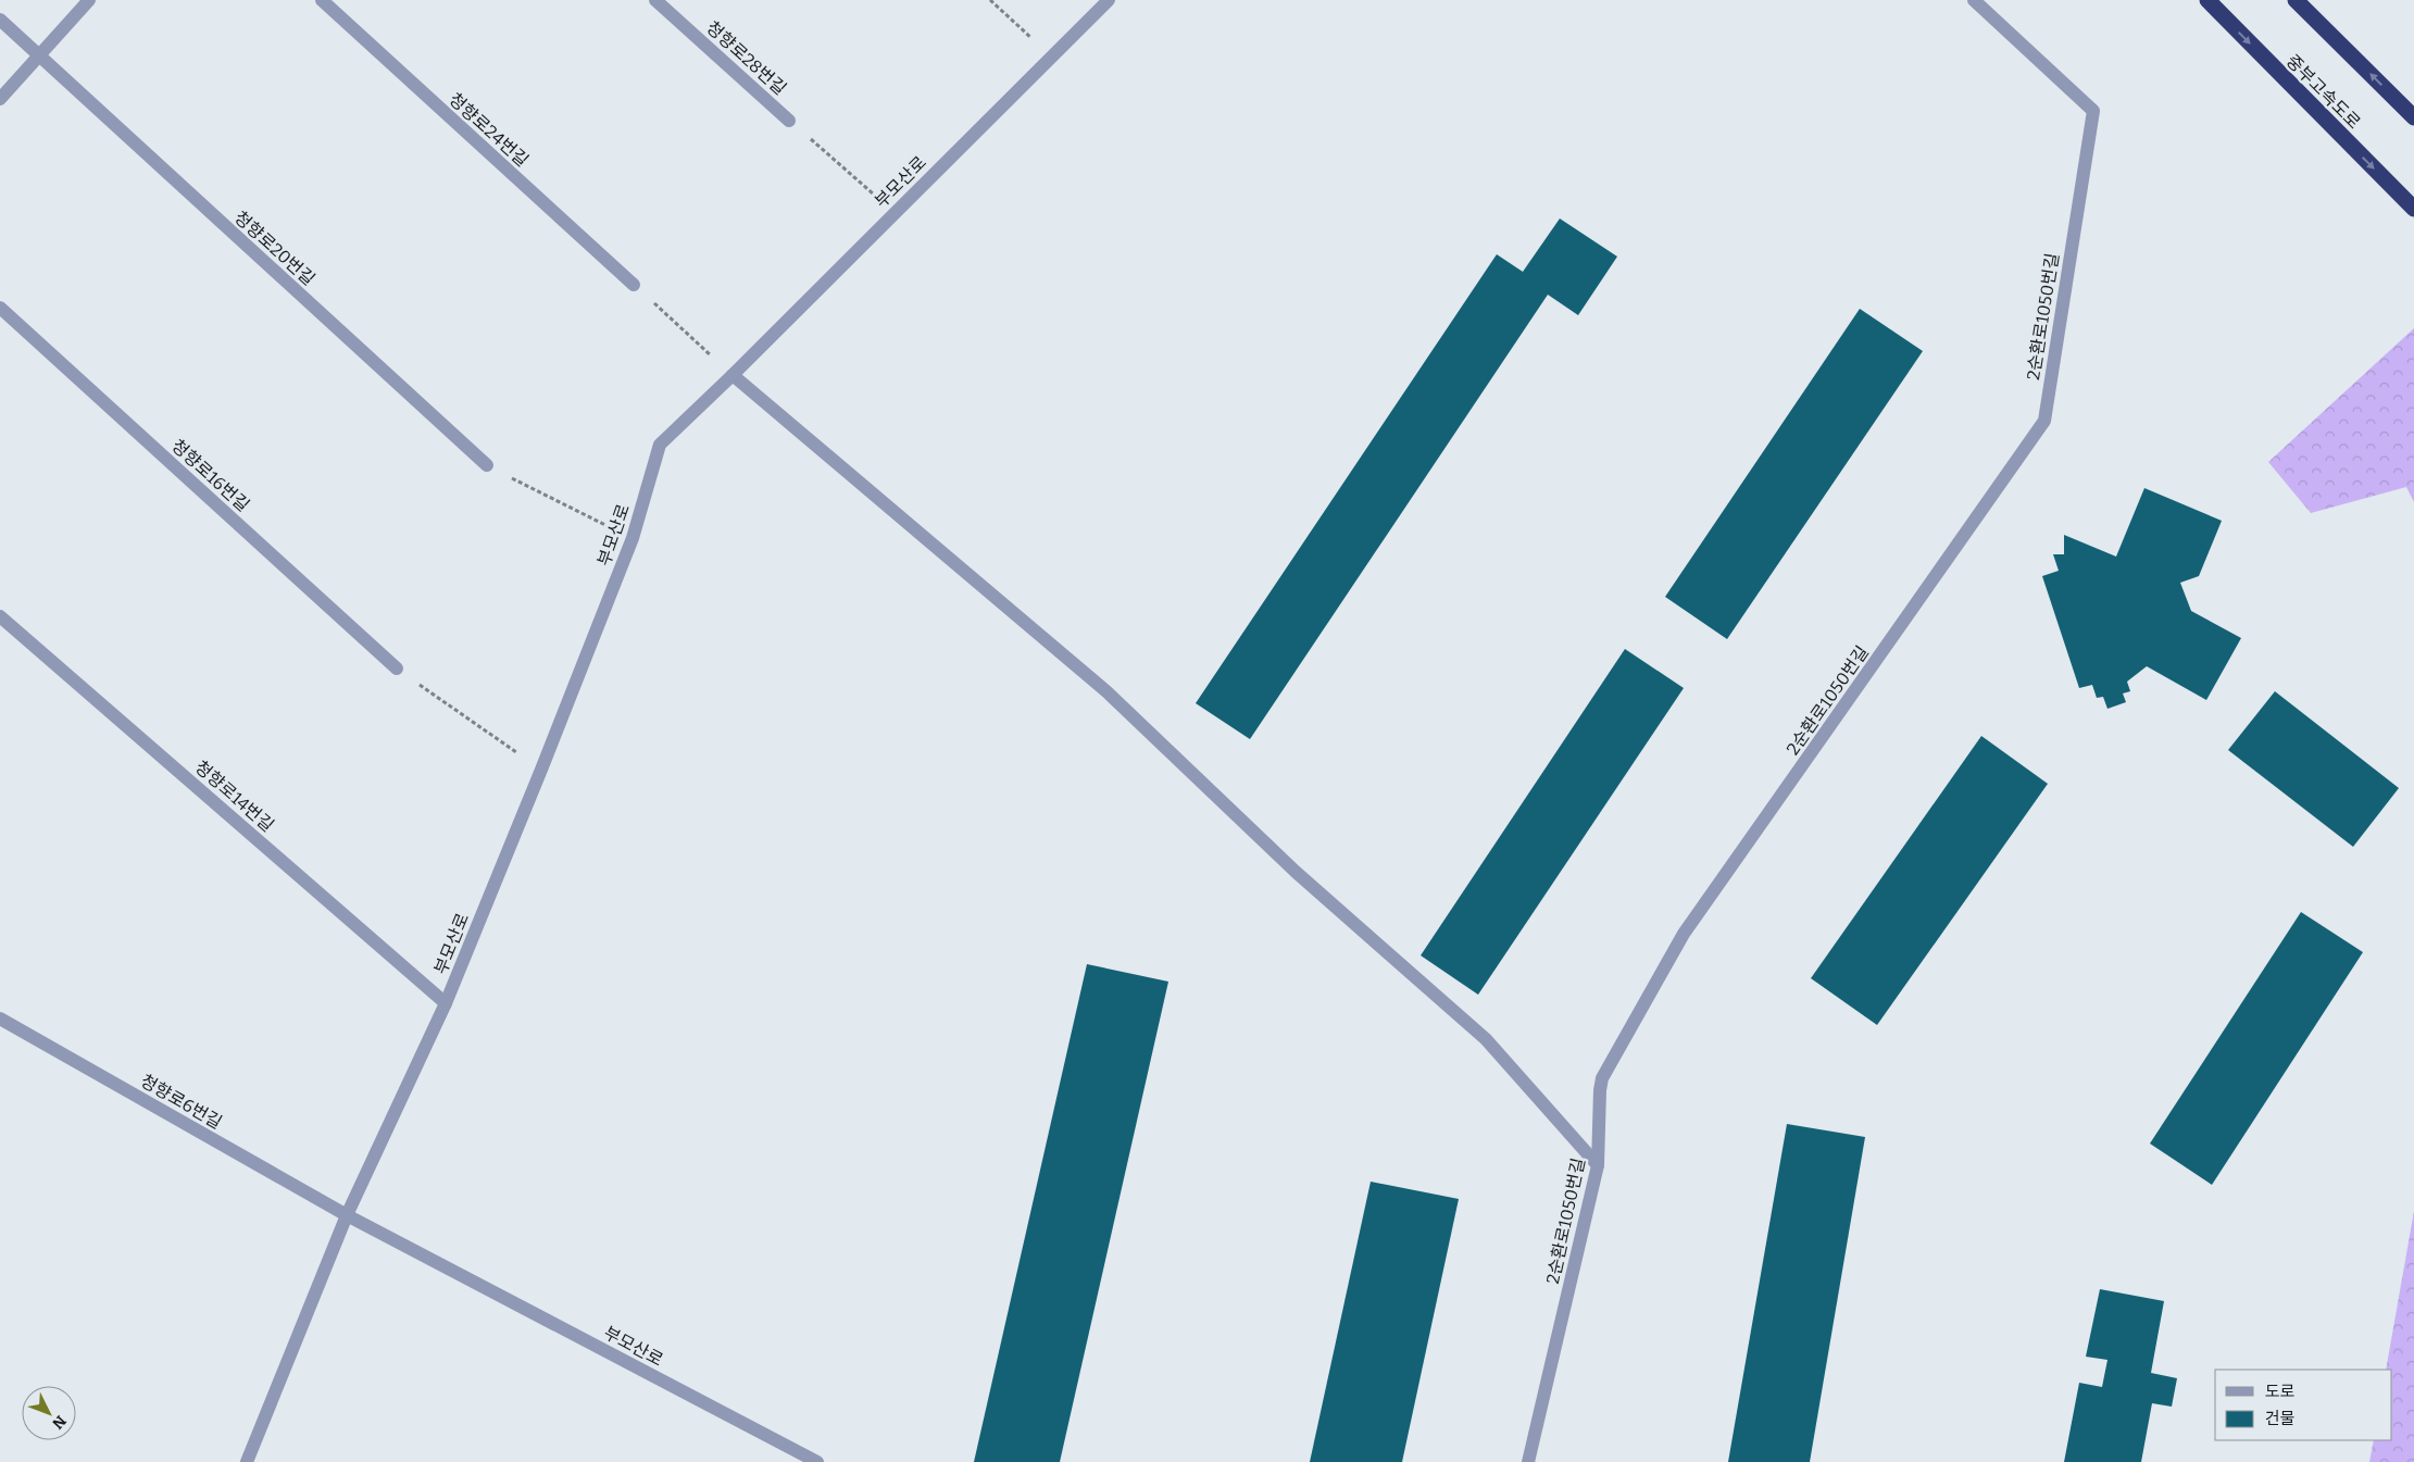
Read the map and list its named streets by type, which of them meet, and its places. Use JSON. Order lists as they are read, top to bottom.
{
  "streets": {
    "highway": ["중부고속도로"],
    "street": [
      "청향로28번길",
      "청향로24번길",
      "부모산로",
      "청향로20번길",
      "2순환로1050번길",
      "청향로16번길",
      "청향로14번길",
      "청향로6번길"
    ]
  },
  "crossings": [
    ["부모산로", "청향로14번길"],
    ["부모산로", "청향로6번길"]
  ],
  "legend": ["도로", "건물"],
  "north": "bottom right"
}
